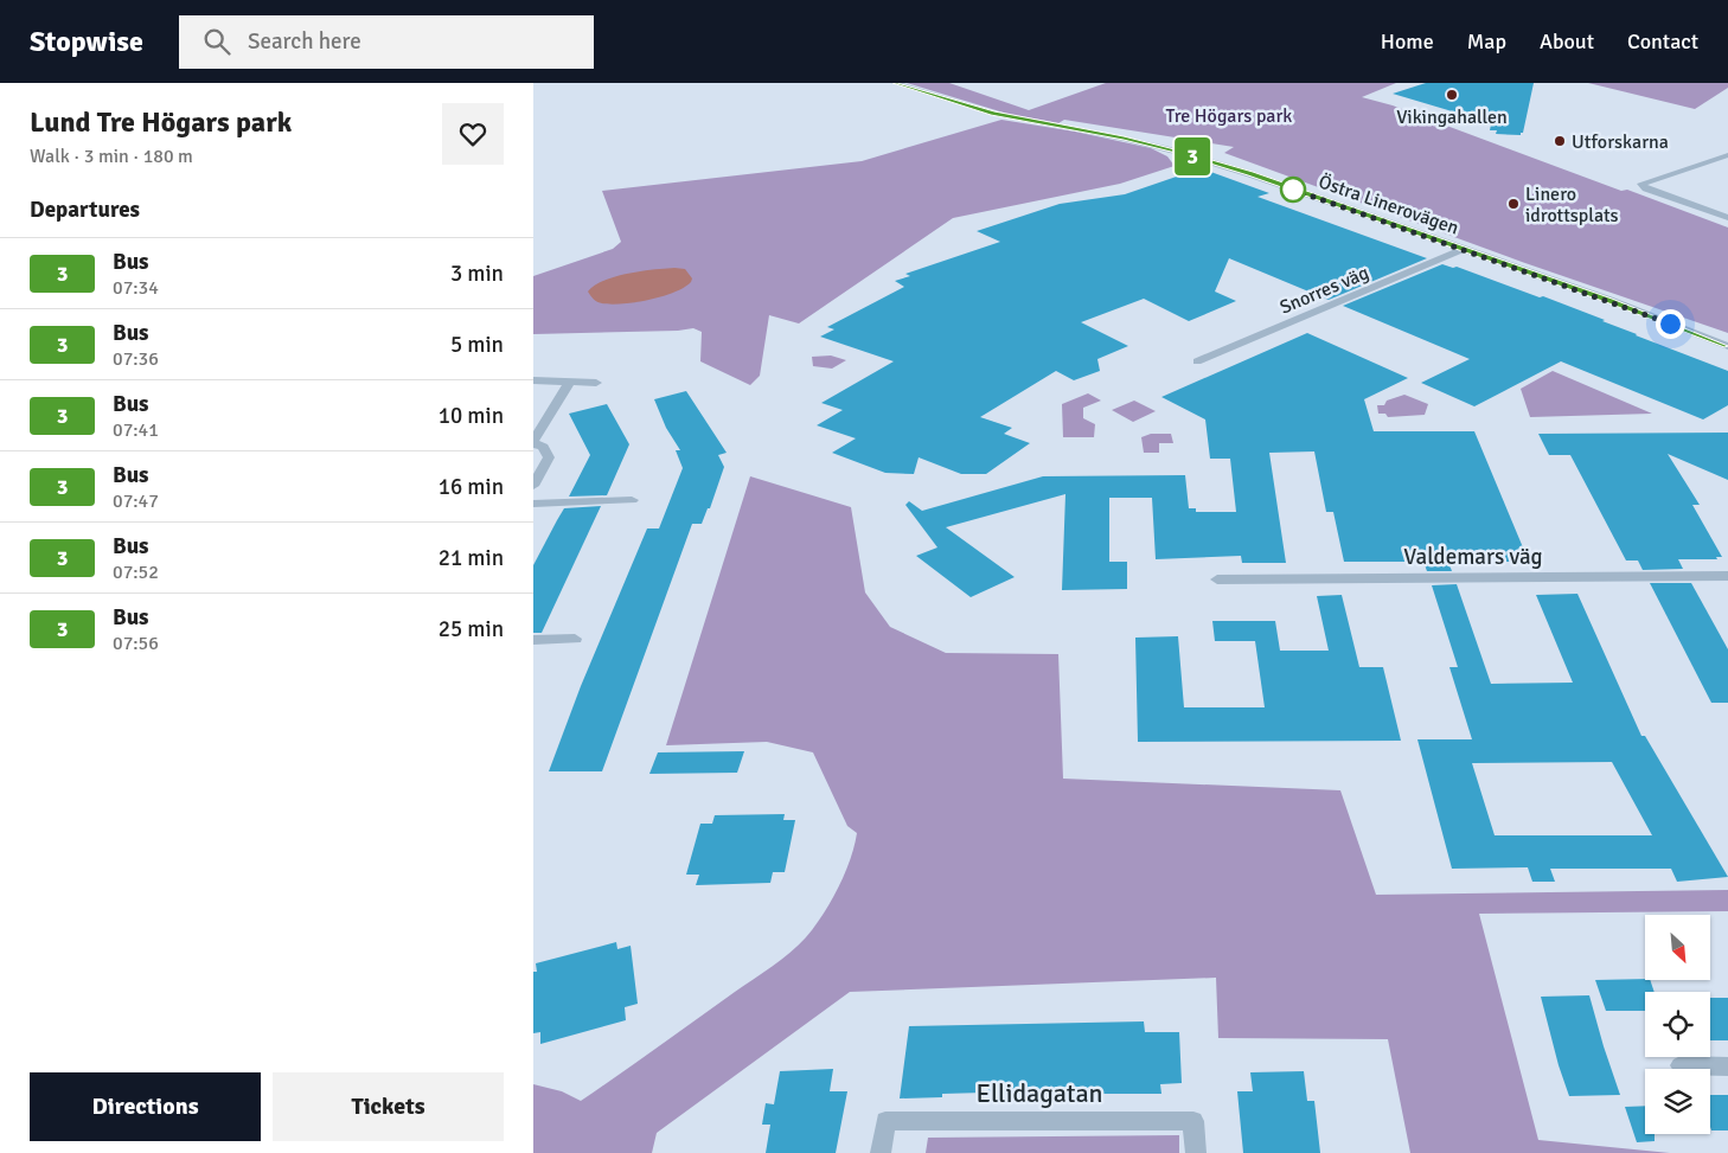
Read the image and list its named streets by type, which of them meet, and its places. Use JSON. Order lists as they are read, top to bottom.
{
  "streets": {
    "street": [
      "Östra Linerovägen",
      "Snorres väg",
      "Valdemars väg",
      "Ellidagatan"
    ]
  },
  "crossings": [
    ["Östra Linerovägen", "Snorres väg"]
  ],
  "parks": ["Tre Högars park"],
  "places": ["Vikingahallen", "Utforskarna", "Linero idrottsplats"],
  "lines": ["bus line 3"],
  "north": "bottom right",
  "page": {
    "header": "Stopwise",
    "search": "Search here",
    "nav": [
      "Home",
      "Map",
      "About",
      "Contact"
    ],
    "heading": [
      ["Lund Tre Högars park", "Walk · 3 min · 180 m"],
      "Departures"
    ],
    "on_map": "3",
    "list": [
      {
        "mark": "3",
        "name": "Bus",
        "note": "07:34",
        "value": "3 min"
      },
      {
        "mark": "3",
        "name": "Bus",
        "note": "07:36",
        "value": "5 min"
      },
      {
        "mark": "3",
        "name": "Bus",
        "note": "07:41",
        "value": "10 min"
      },
      {
        "mark": "3",
        "name": "Bus",
        "note": "07:47",
        "value": "16 min"
      },
      {
        "mark": "3",
        "name": "Bus",
        "note": "07:52",
        "value": "21 min"
      },
      {
        "mark": "3",
        "name": "Bus",
        "note": "07:56",
        "value": "25 min"
      }
    ],
    "buttons": ["Directions", "Tickets"]
  }
}
